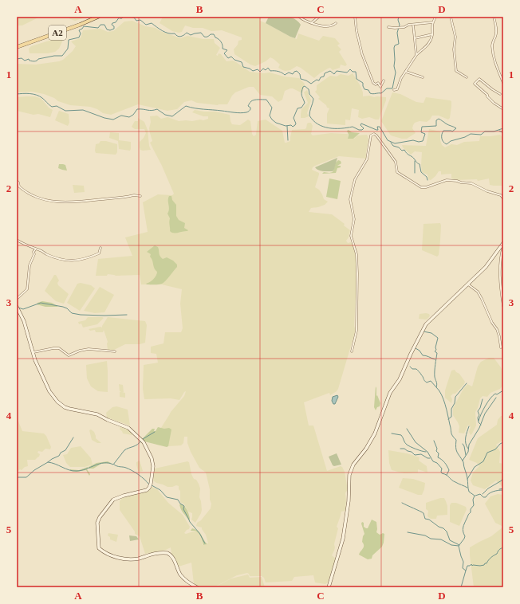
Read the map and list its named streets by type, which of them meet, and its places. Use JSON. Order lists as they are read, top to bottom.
{
  "streets": {
    "main road": ["A2"]
  },
  "grid": {
    "columns": [
      "A",
      "B",
      "C",
      "D"
    ],
    "rows": [
      "1",
      "2",
      "3",
      "4",
      "5"
    ]
  }
}
